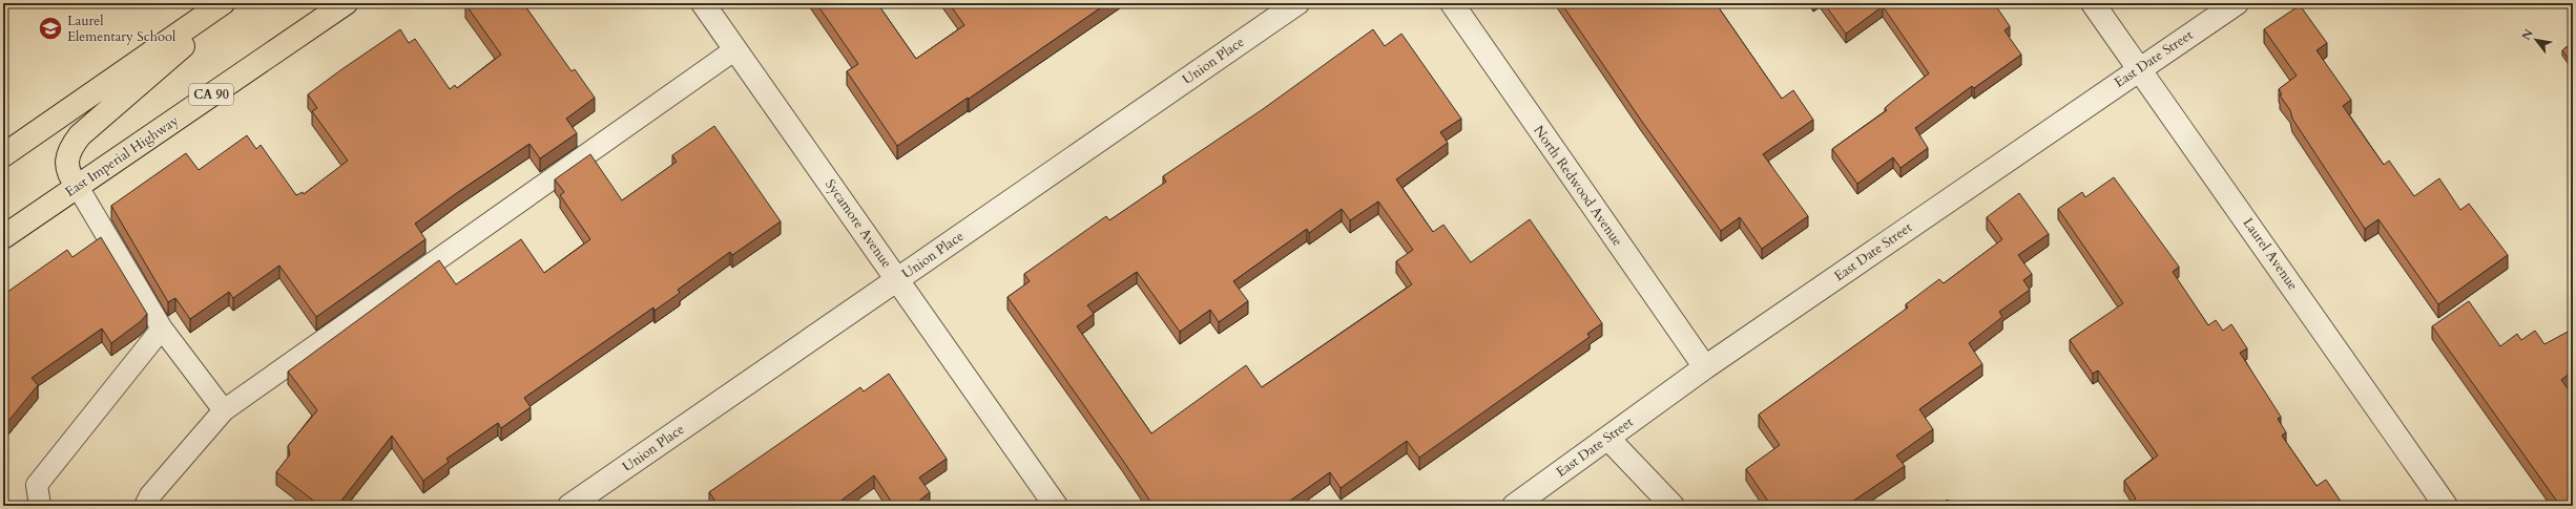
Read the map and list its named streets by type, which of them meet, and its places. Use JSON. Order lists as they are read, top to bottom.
{
  "streets": {
    "main road": ["CA 90", "East Imperial Highway"],
    "street": [
      "East Date Street",
      "Union Place",
      "North Redwood Avenue",
      "Sycamore Avenue",
      "Laurel Avenue"
    ]
  },
  "crossings": [
    ["East Date Street", "North Redwood Avenue"],
    ["East Date Street", "Laurel Avenue"],
    ["Union Place", "Sycamore Avenue"]
  ],
  "places": {
    "school or university": ["Laurel Elementary School"]
  },
  "north": "top left"
}
